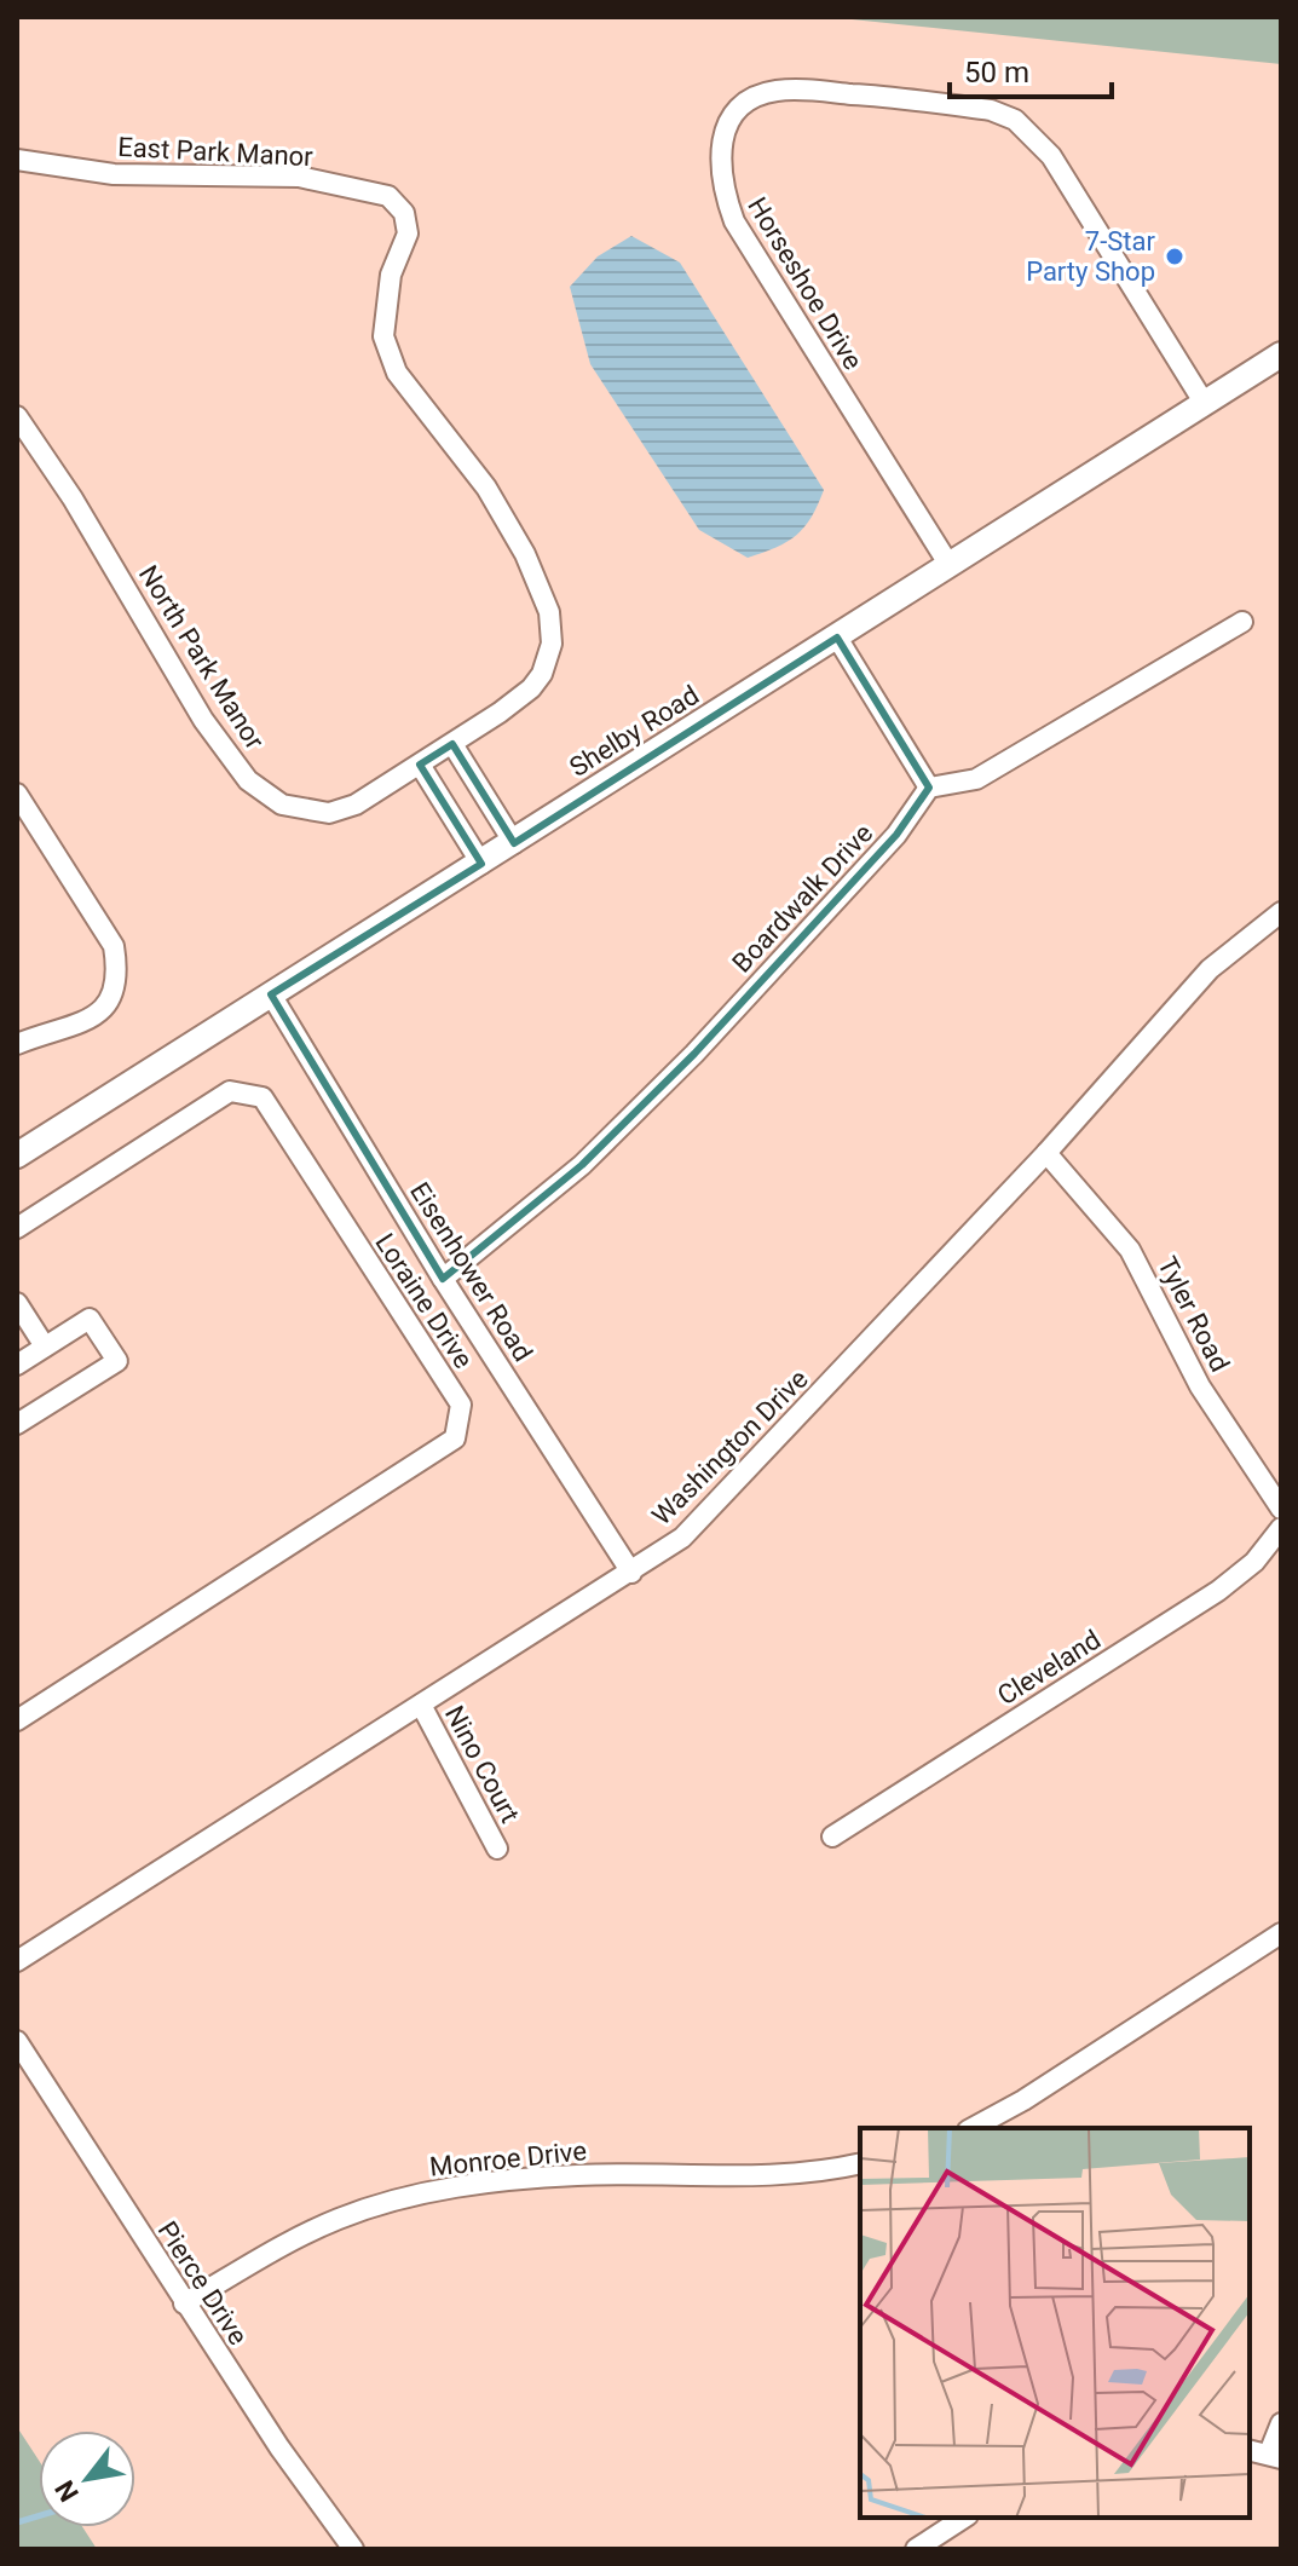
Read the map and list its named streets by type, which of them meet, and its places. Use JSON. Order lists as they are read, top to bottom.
{
  "streets": {
    "street": [
      "East Park Manor",
      "Horseshoe Drive",
      "North Park Manor",
      "Shelby Road",
      "Boardwalk Drive",
      "Eisenhower Road",
      "Loraine Drive",
      "Tyler Road",
      "Washington Drive",
      "Cleveland",
      "Nino Court",
      "Monroe Drive",
      "Pierce Drive"
    ]
  },
  "crossings": [
    ["East Park Manor", "North Park Manor"],
    ["Horseshoe Drive", "Shelby Road"],
    ["Shelby Road", "Eisenhower Road"],
    ["Boardwalk Drive", "Eisenhower Road"],
    ["Eisenhower Road", "Washington Drive"],
    ["Tyler Road", "Washington Drive"],
    ["Washington Drive", "Nino Court"],
    ["Monroe Drive", "Pierce Drive"]
  ],
  "places": ["7-Star Party Shop"],
  "scale_bar": "50 m",
  "north": "bottom left"
}
